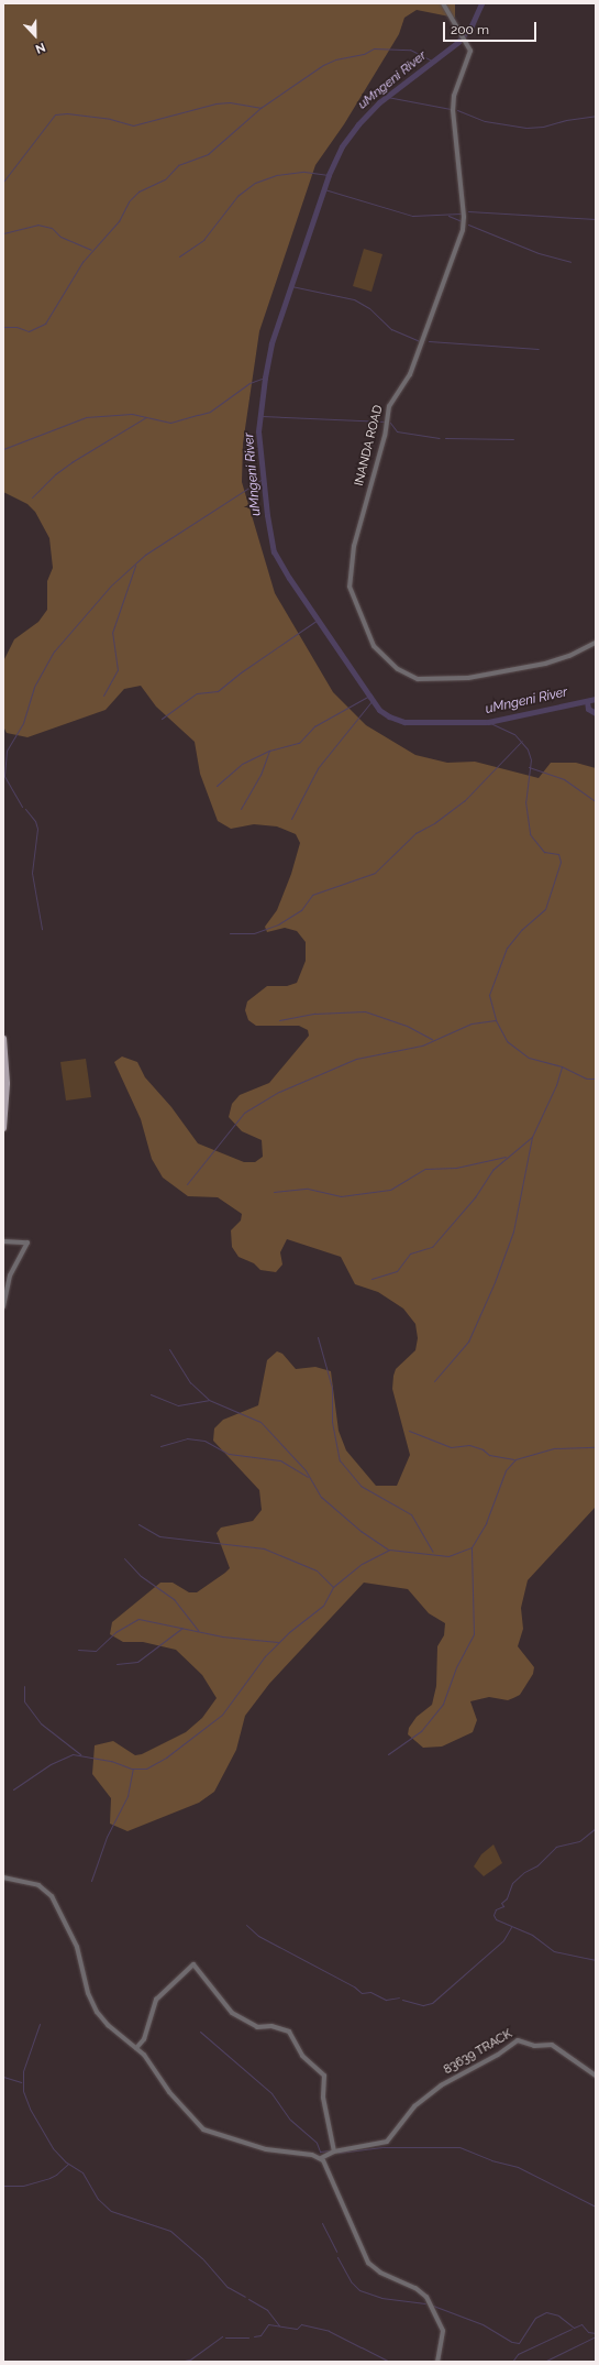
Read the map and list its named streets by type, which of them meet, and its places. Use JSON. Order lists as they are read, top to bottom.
{
  "streets": {
    "street": ["INANDA ROAD", "83639 TRACK"]
  },
  "water": ["uMngeni River"],
  "scale_bar": "200 m",
  "north": "bottom"
}
